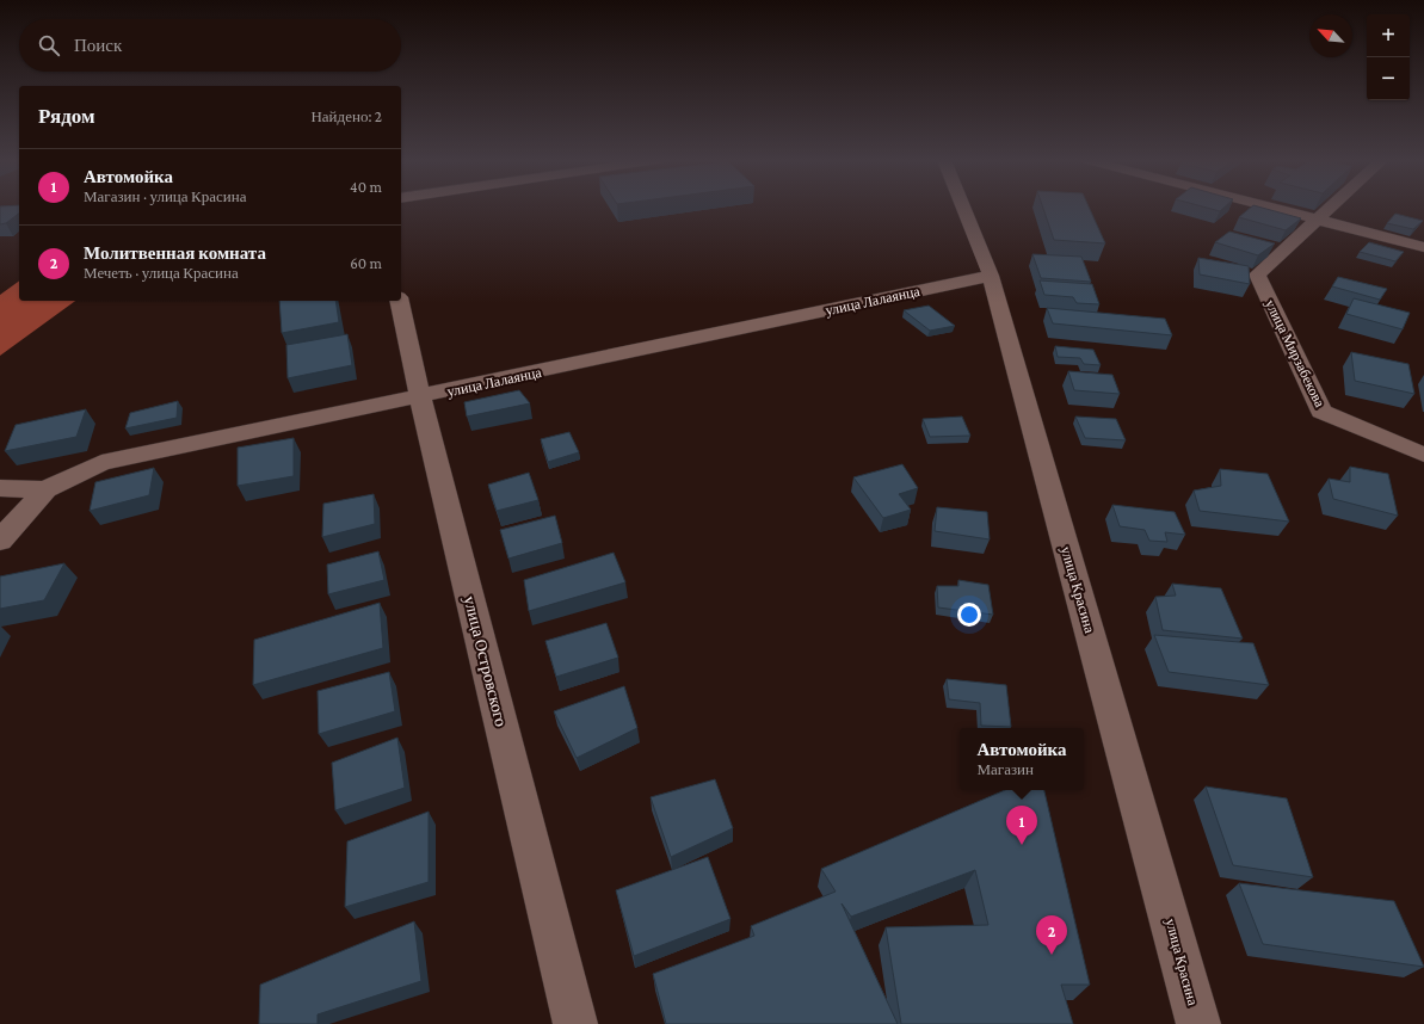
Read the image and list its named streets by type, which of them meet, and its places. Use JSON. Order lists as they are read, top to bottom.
{
  "streets": {
    "street": [
      "улица Лалаянца",
      "улица Мирзабекова",
      "улица Красина",
      "улица Островского"
    ]
  },
  "crossings": [
    ["улица Лалаянца", "улица Красина"],
    ["улица Лалаянца", "улица Островского"]
  ],
  "north": "top left",
  "page": {
    "map_buttons": ["+", "−"],
    "search": "Поиск",
    "heading": ["Рядом", "Найдено: 2"],
    "list": [
      {
        "mark": "1",
        "name": "Автомойка",
        "note": "Магазин · улица Красина",
        "value": "40 m"
      },
      {
        "mark": "2",
        "name": "Молитвенная комната",
        "note": "Мечеть · улица Красина",
        "value": "60 m"
      }
    ],
    "popup": ["Автомойка", "Магазин"],
    "pins": ["1", "2"]
  }
}
